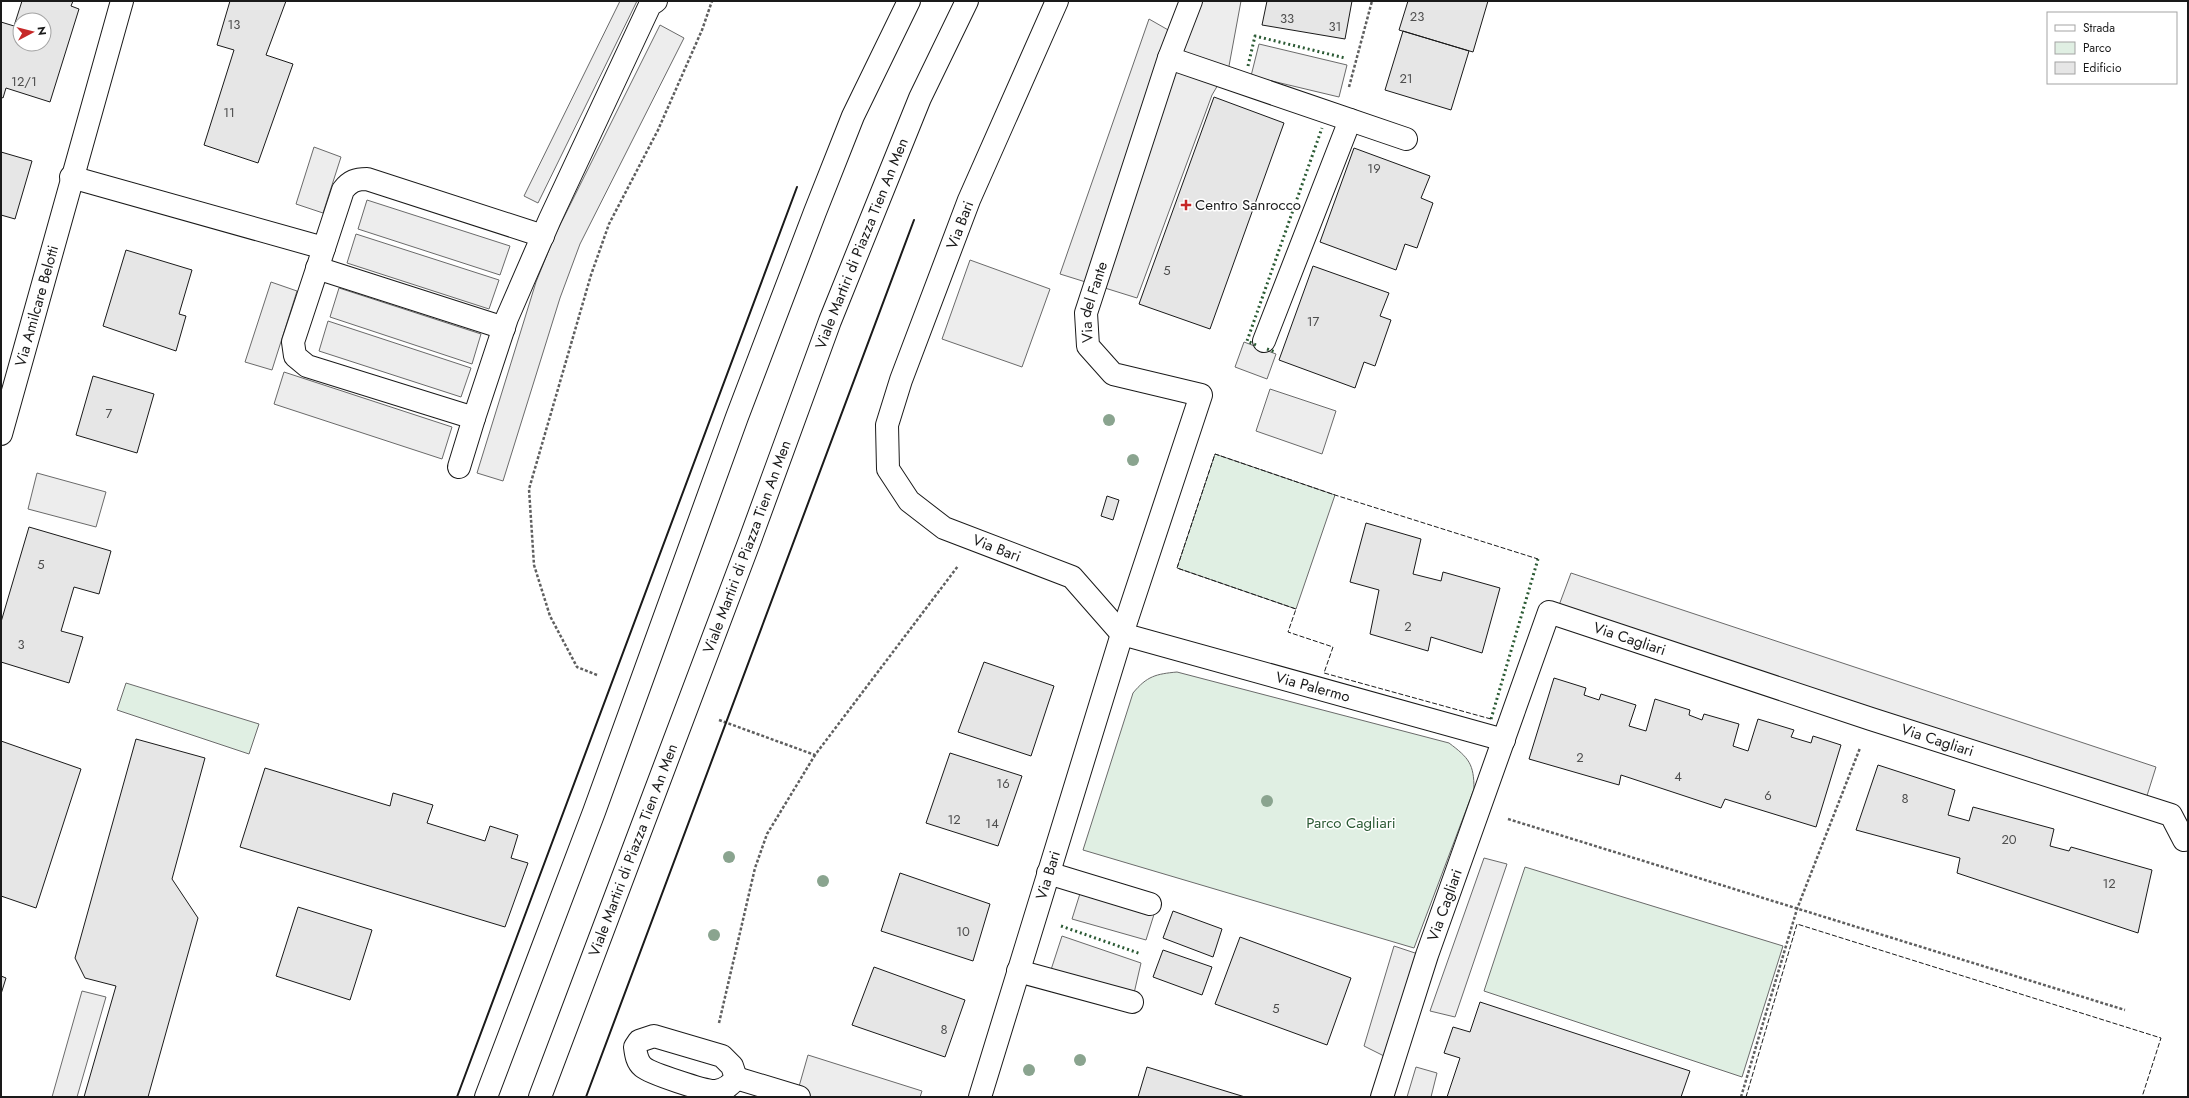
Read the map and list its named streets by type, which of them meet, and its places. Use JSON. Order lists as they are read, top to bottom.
{
  "streets": {
    "main road": [
      "Via Bari",
      "Viale Martiri di Piazza Tien An Men",
      "Via del Fante",
      "Via Amilcare Belotti",
      "Via Cagliari",
      "Via Palermo"
    ]
  },
  "crossings": [
    ["Via Bari", "Via del Fante"],
    ["Via Bari", "Via Palermo"],
    ["Via del Fante", "Via Palermo"],
    ["Via Cagliari", "Via Palermo"]
  ],
  "parks": ["Parco Cagliari"],
  "places": {
    "health": ["Centro Sanrocco"]
  },
  "house_numbers": [
    "23",
    "33",
    "13",
    "31",
    "21",
    "12/1",
    "11",
    "19",
    "5",
    "17",
    "7",
    "5",
    "2",
    "3",
    "2",
    "4",
    "16",
    "6",
    "8",
    "12",
    "14",
    "20",
    "12",
    "10",
    "5",
    "8"
  ],
  "legend": ["Strada", "Parco", "Edificio"],
  "north": "right"
}
